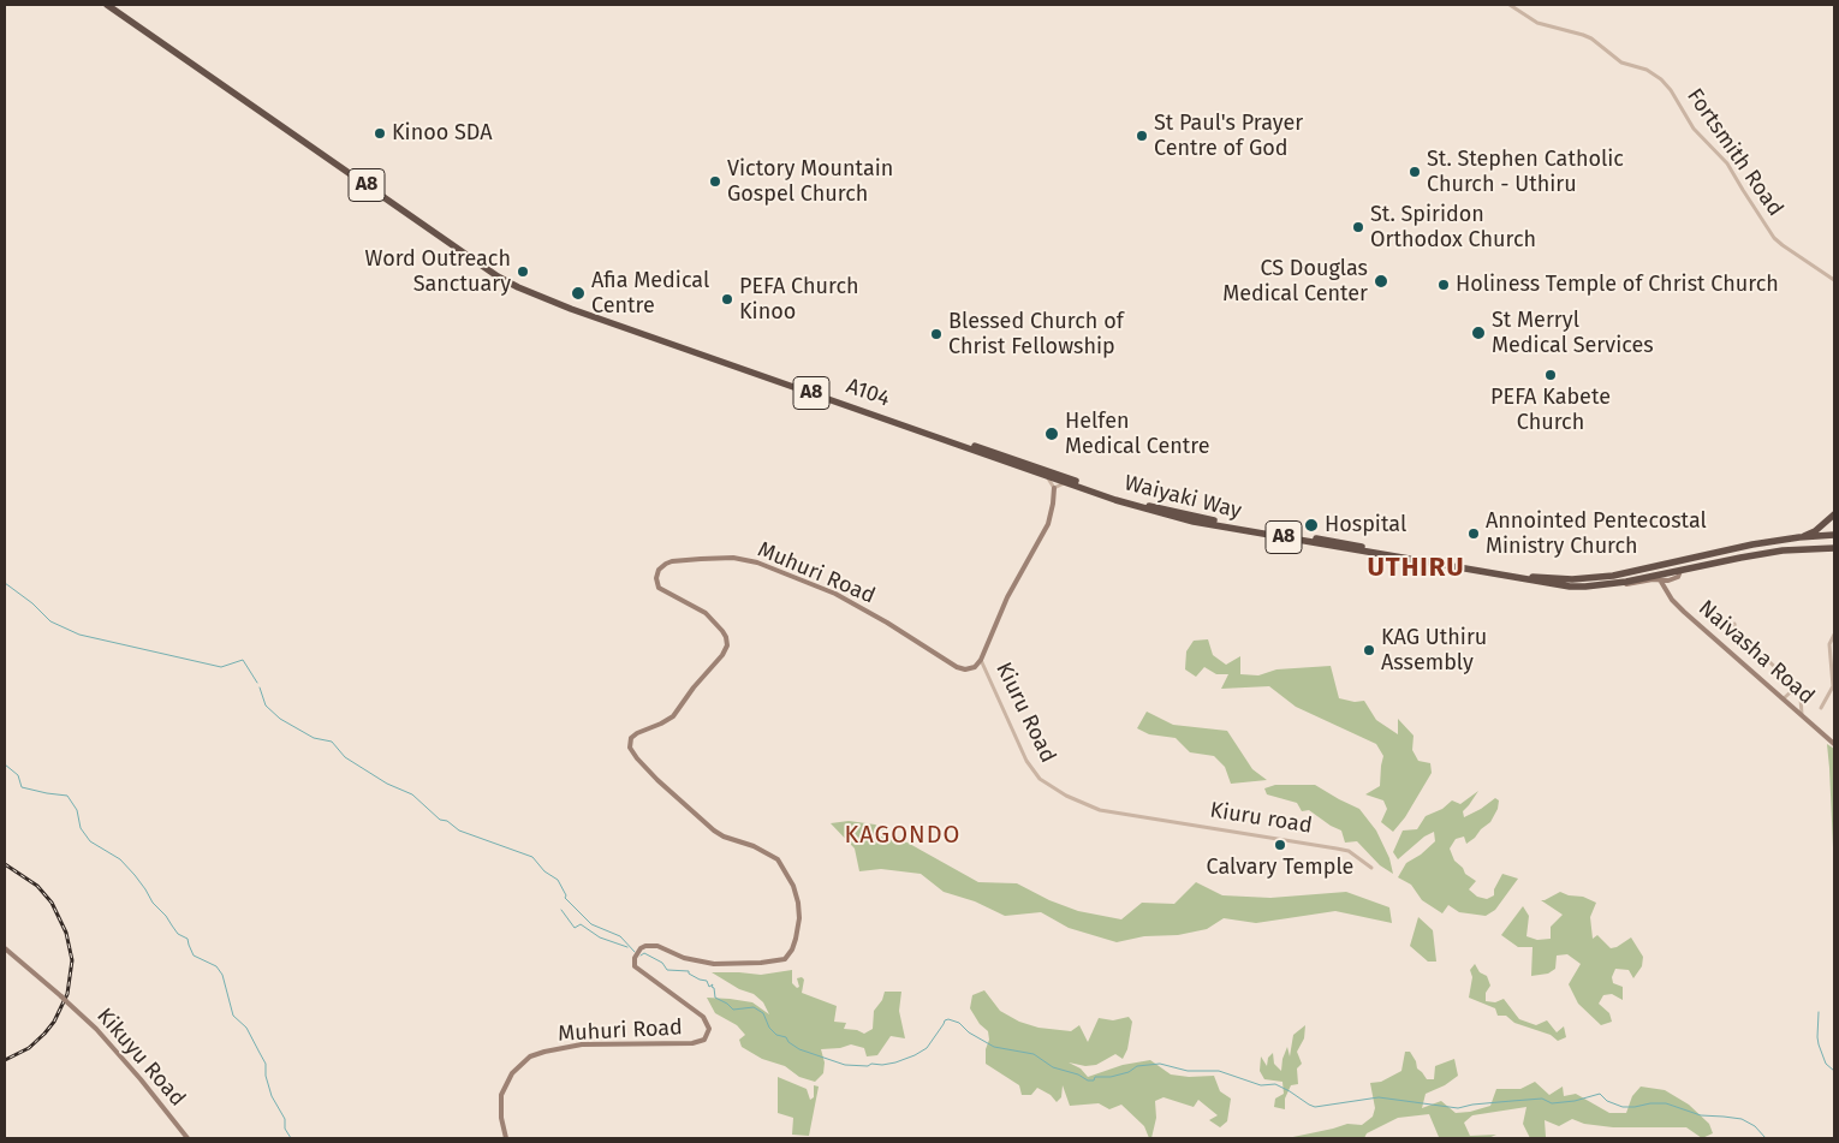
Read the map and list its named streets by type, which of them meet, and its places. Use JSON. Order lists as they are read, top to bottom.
{
  "streets": {
    "highway": ["A8", "Waiyaki Way"],
    "main road": ["Muhuri Road", "Naivasha Road", "Kikuyu Road"],
    "street": ["Fortsmith Road", "Kiuru Road", "Kiuru road"]
  },
  "crossings": [
    ["A8", "Waiyaki Way"],
    ["Muhuri Road", "Kiuru Road"],
    ["Kiuru Road", "Kiuru road"]
  ],
  "districts": ["UTHIRU", "KAGONDO"],
  "places": [
    "Kinoo SDA",
    "St Paul's Prayer Centre of God",
    "St. Stephen Catholic Church - Uthiru",
    "Victory Mountain Gospel Church",
    "St. Spiridon Orthodox Church",
    "Word Outreach Sanctuary",
    "CS Douglas Medical Center",
    "Holiness Temple of Christ Church",
    "Afia Medical Centre",
    "PEFA Church Kinoo",
    "St Merryl Medical Services",
    "Blessed Church of Christ Fellowship",
    "PEFA Kabete Church",
    "Helfen Medical Centre",
    "Hospital",
    "Annointed Pentecostal Ministry Church",
    "KAG Uthiru Assembly",
    "Calvary Temple"
  ]
}
